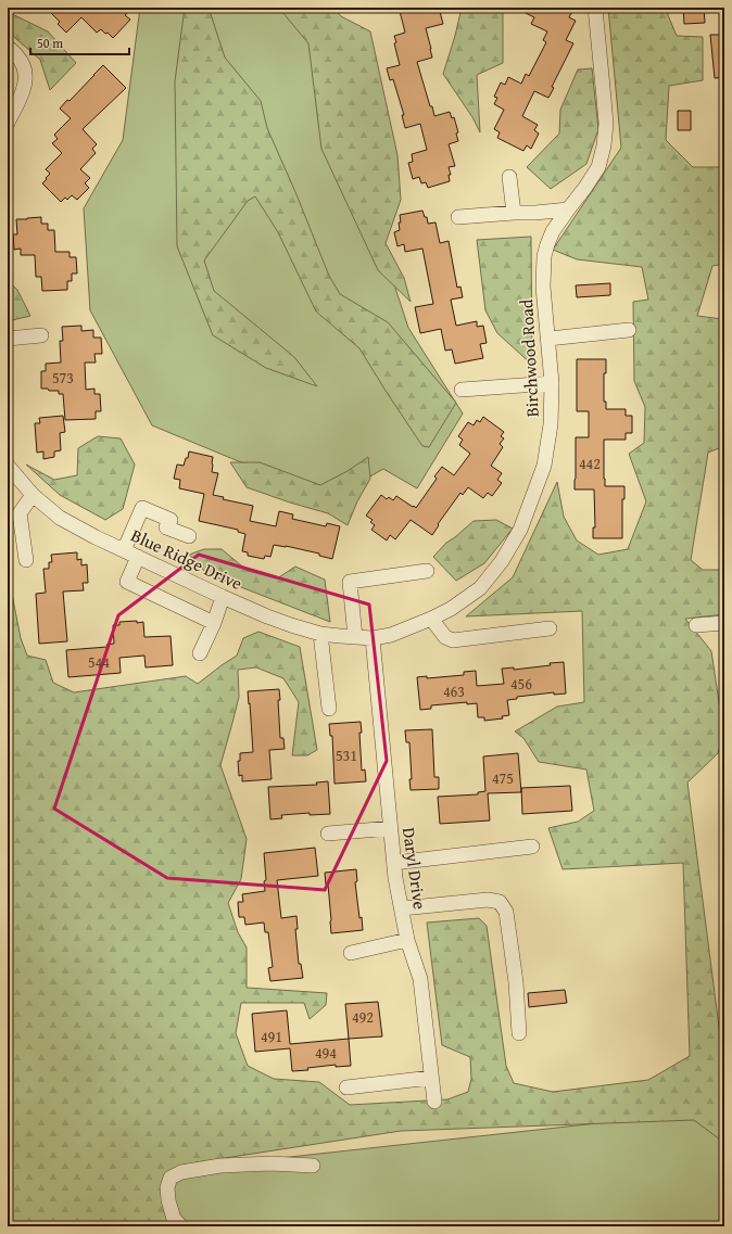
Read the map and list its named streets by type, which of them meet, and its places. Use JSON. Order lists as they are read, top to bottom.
{
  "streets": {
    "street": ["Birchwood Road", "Blue Ridge Drive", "Daryl Drive"]
  },
  "crossings": [
    ["Birchwood Road", "Blue Ridge Drive"],
    ["Birchwood Road", "Daryl Drive"],
    ["Blue Ridge Drive", "Daryl Drive"]
  ],
  "house_numbers": [
    "573",
    "442",
    "544",
    "456",
    "463",
    "531",
    "475",
    "492",
    "491",
    "494"
  ],
  "scale_bar": "50 m"
}
